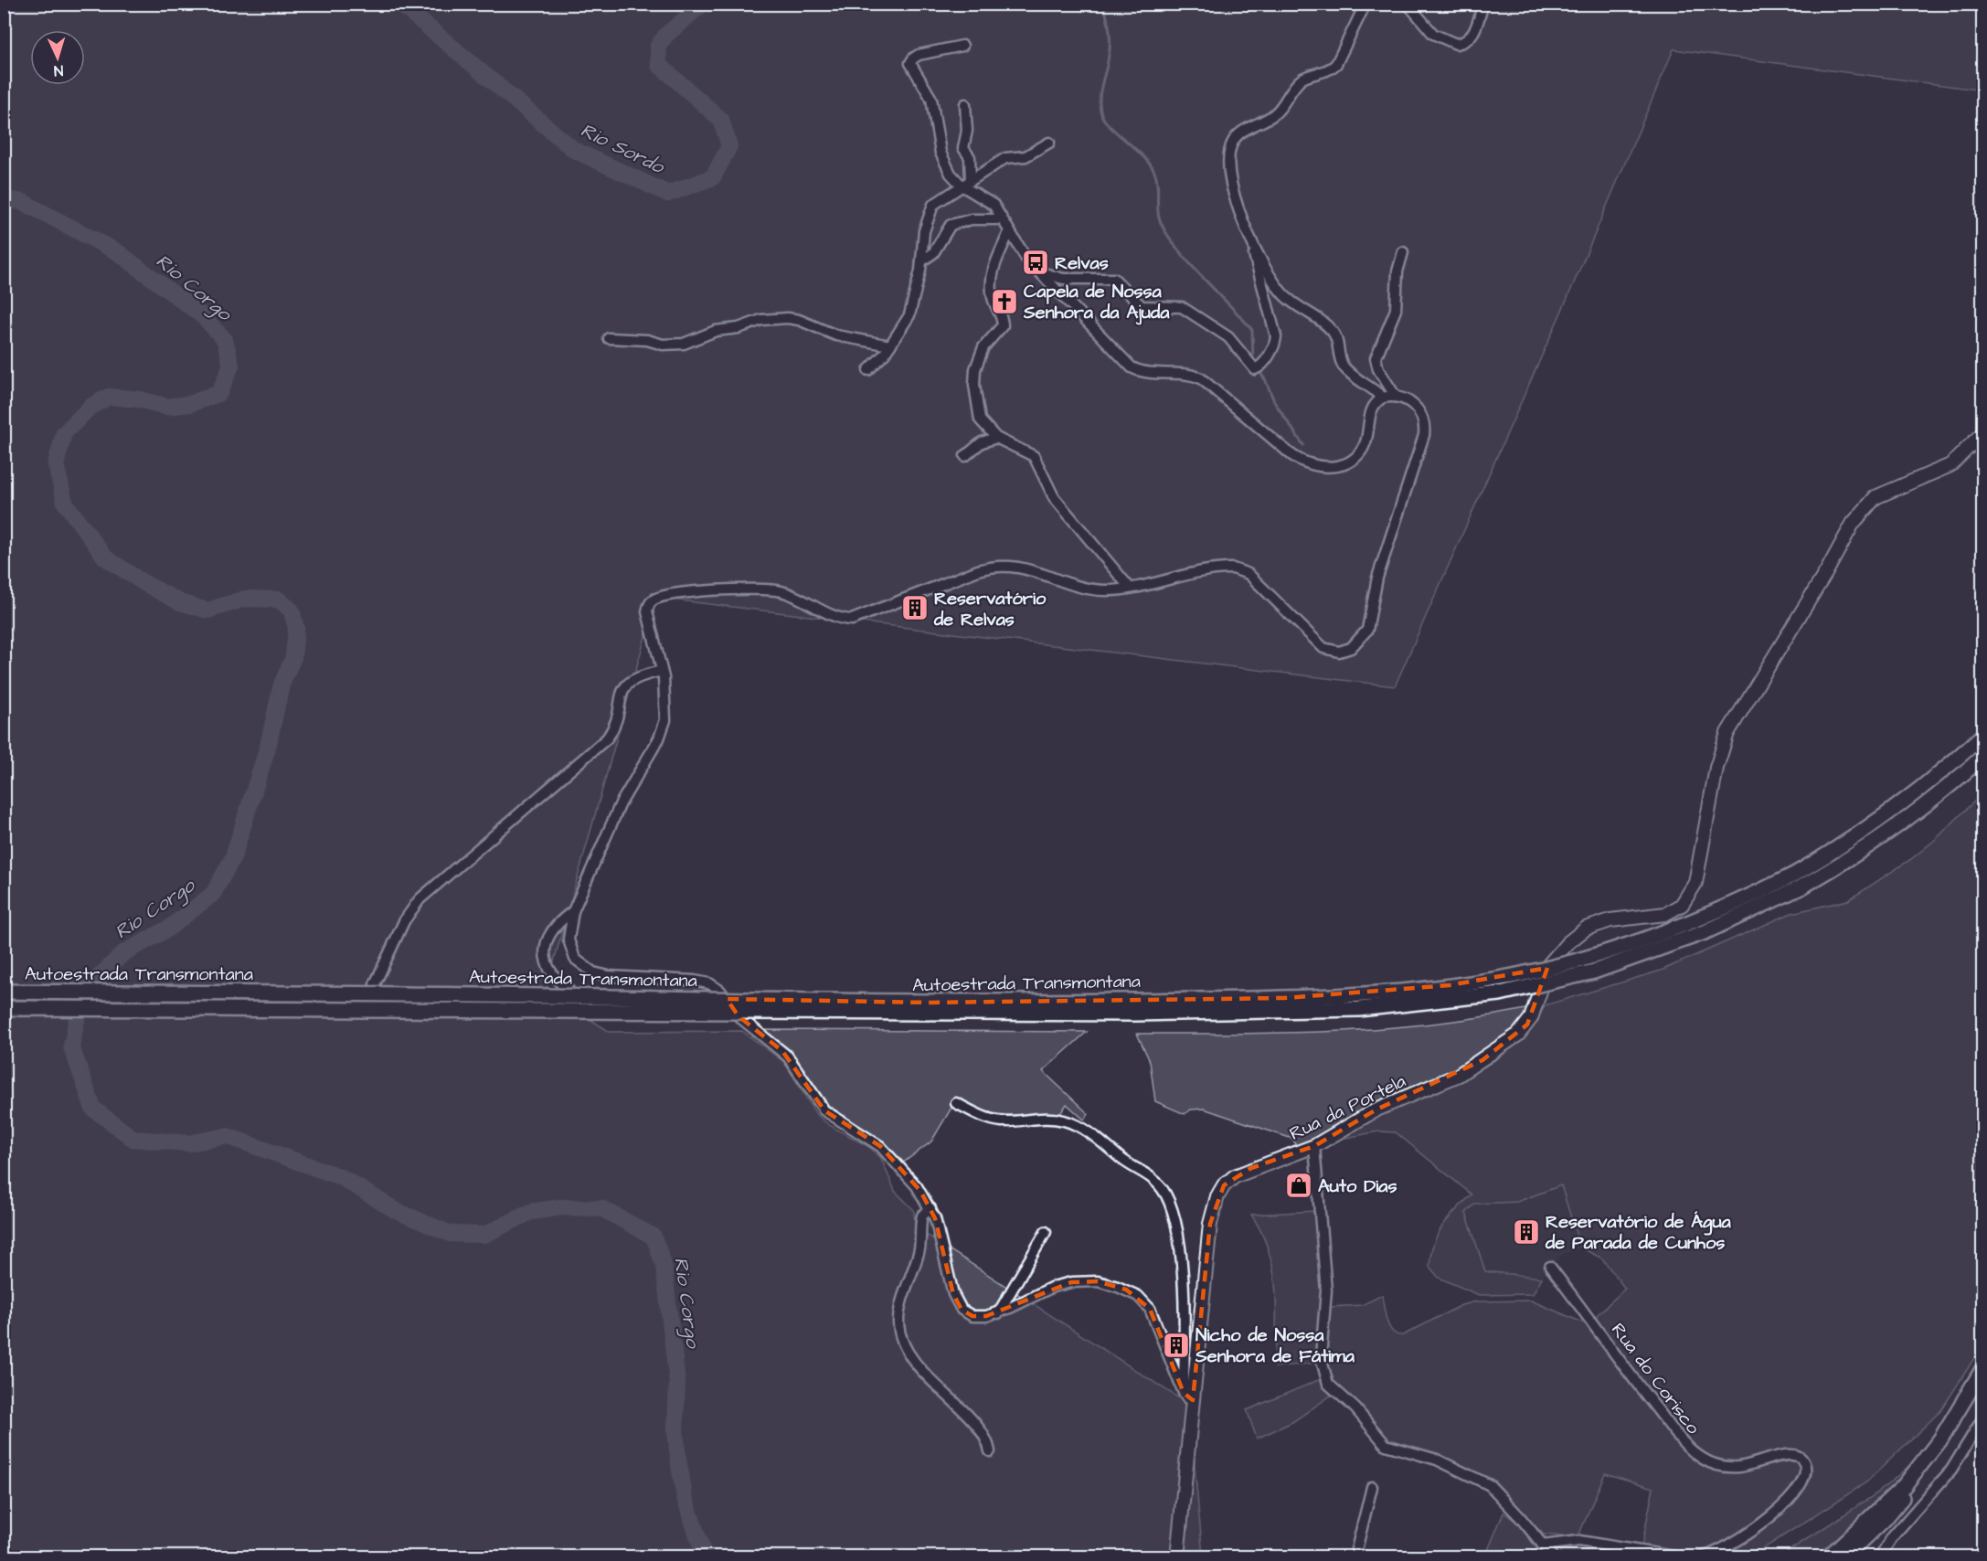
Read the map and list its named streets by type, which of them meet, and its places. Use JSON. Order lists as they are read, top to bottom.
{
  "streets": {
    "highway": ["Autoestrada Transmontana"],
    "main road": ["Rua da Portela"],
    "street": ["Rua do Corisco"]
  },
  "water": ["Rio Sordo", "Rio Corgo"],
  "places": {
    "bus stop": ["Relvas"],
    "church": ["Capela de Nossa Senhora da Ajuda"],
    "building": ["Reservatório de Relvas", "Reservatório de Água de Parada de Cunhos", "Nicho de Nossa Senhora de Fátima"],
    "shop": ["Auto Dias"]
  },
  "north": "bottom"
}
